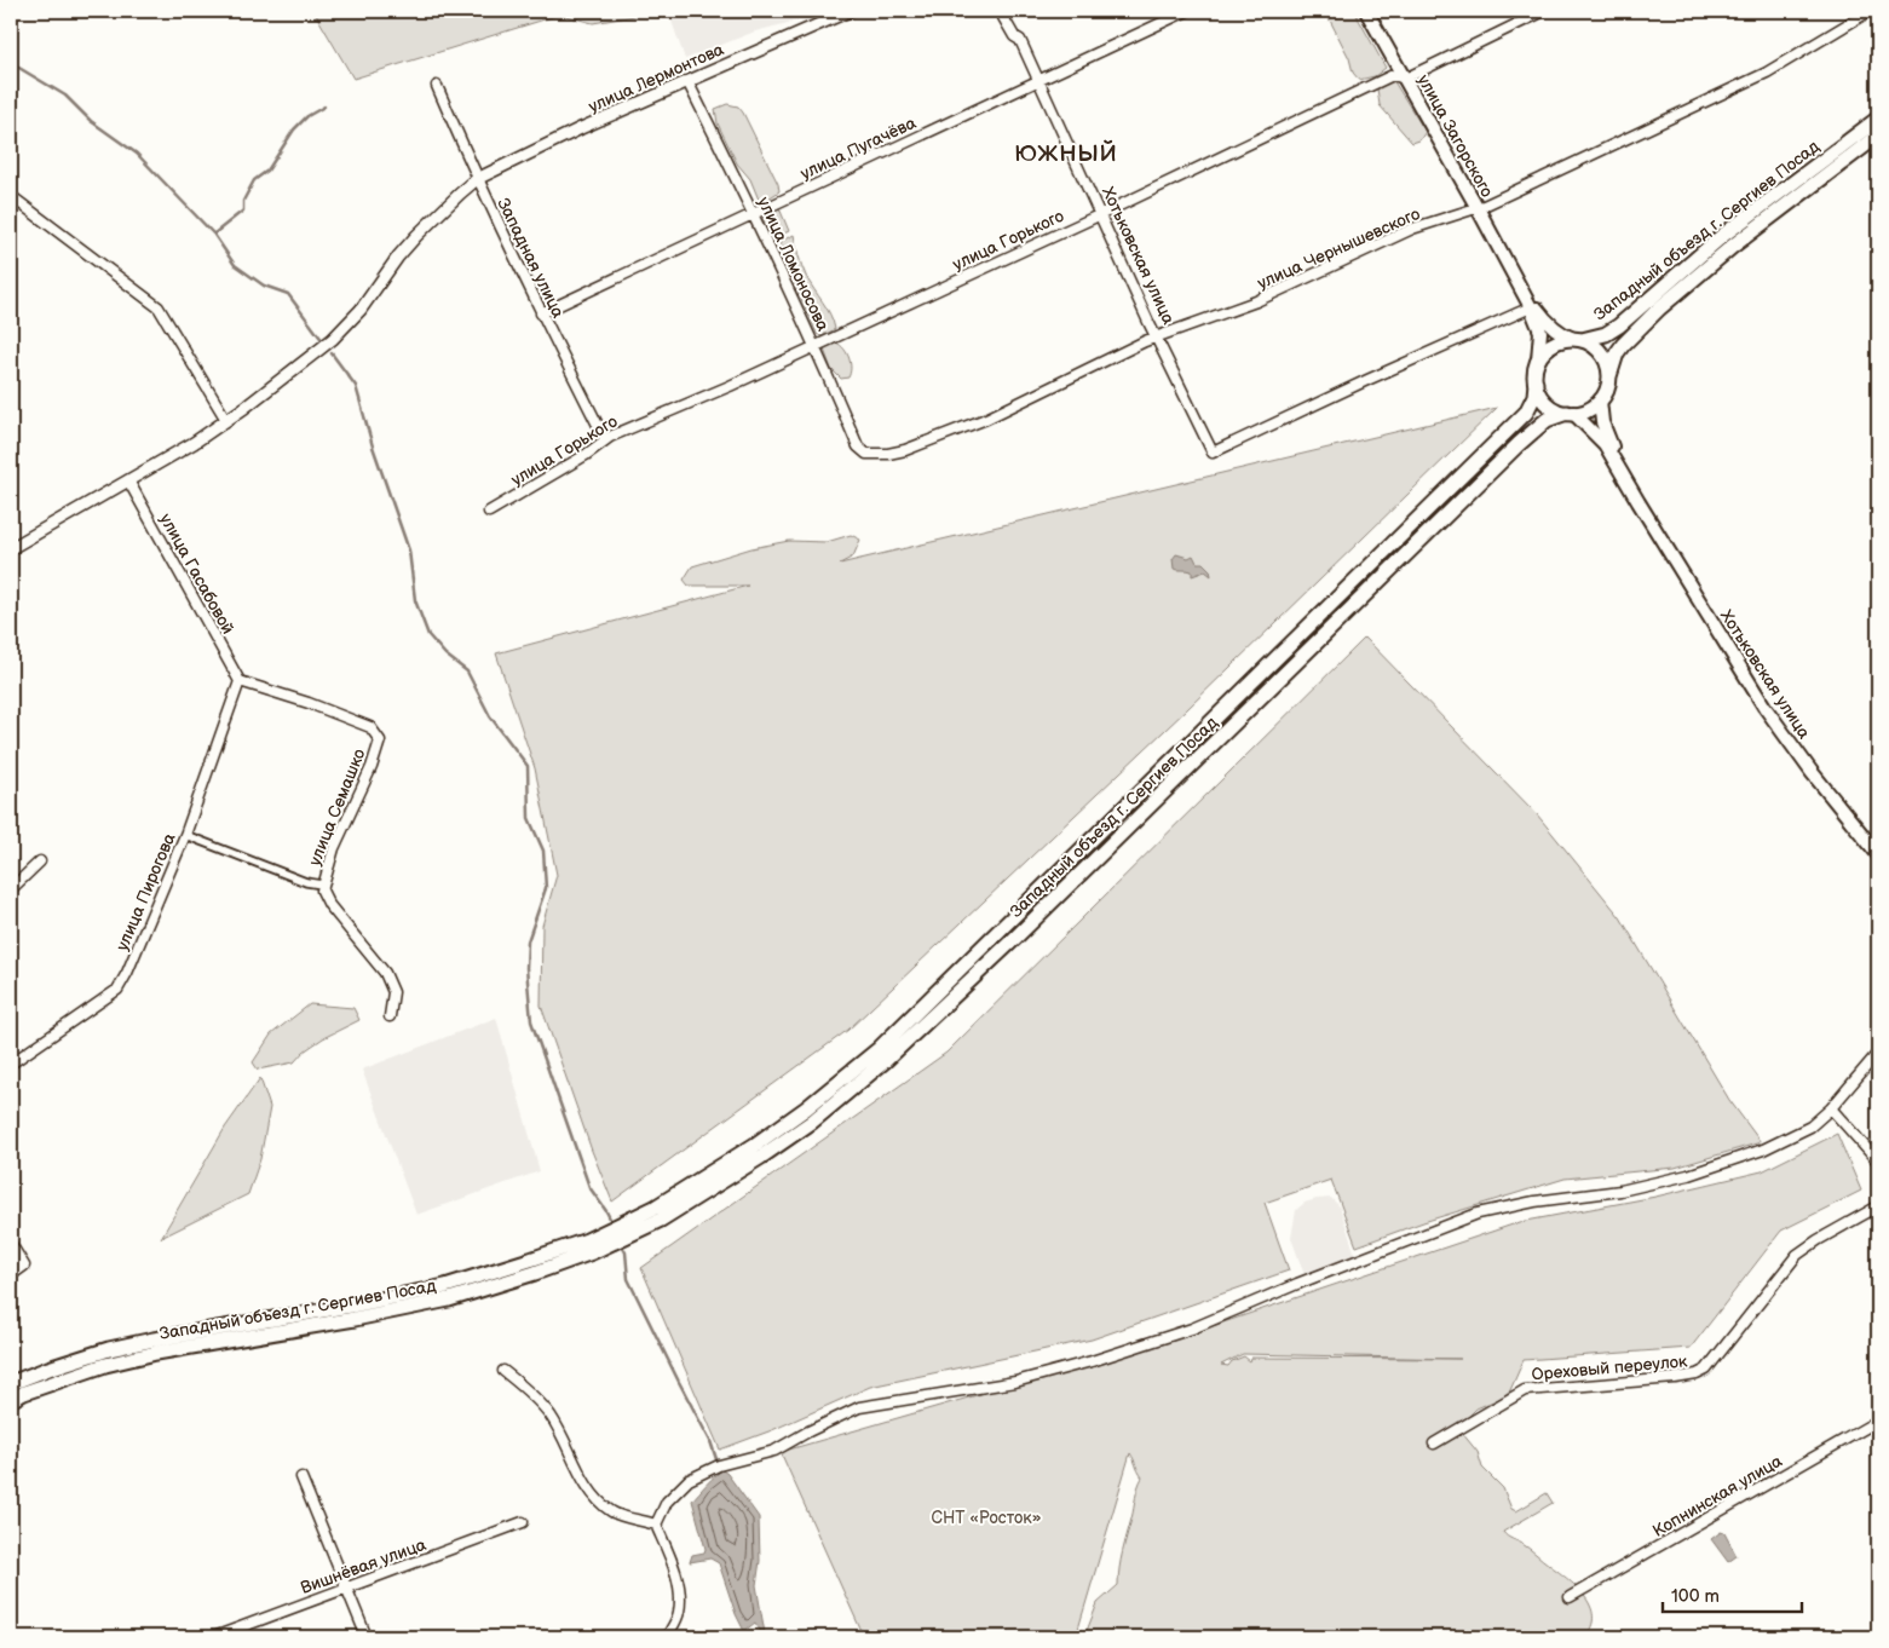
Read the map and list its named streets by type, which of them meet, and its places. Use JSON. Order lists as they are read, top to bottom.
{
  "streets": {
    "main road": ["улица Загорского", "Западный объезд г. Сергиев Посад", "Хотьковская улица"],
    "street": [
      "улица Лермонтова",
      "улица Пугачёва",
      "улица Горького",
      "улица Чернышевского",
      "Западная улица",
      "улица Ломоносова",
      "улица Гасабовой",
      "улица Семашко",
      "улица Пирогова",
      "Ореховый переулок",
      "Копнинская улица",
      "Вишнёвая улица"
    ]
  },
  "crossings": [
    ["улица Лермонтова", "Западная улица"],
    ["улица Лермонтова", "улица Ломоносова"],
    ["улица Лермонтова", "улица Гасабовой"],
    ["улица Загорского", "улица Горького"],
    ["улица Загорского", "улица Чернышевского"],
    ["улица Пугачёва", "Хотьковская улица"],
    ["улица Пугачёва", "Западная улица"],
    ["улица Пугачёва", "улица Ломоносова"],
    ["улица Горького", "Хотьковская улица"],
    ["улица Горького", "Западная улица"],
    ["улица Горького", "улица Ломоносова"],
    ["улица Чернышевского", "Хотьковская улица"],
    ["улица Чернышевского", "улица Ломоносова"],
    ["улица Гасабовой", "улица Семашко"],
    ["улица Гасабовой", "улица Пирогова"],
    ["улица Семашко", "улица Пирогова"]
  ],
  "districts": ["ЮЖНЫЙ"],
  "parks": ["СНТ «Росток»"],
  "scale_bar": "100 m"
}
